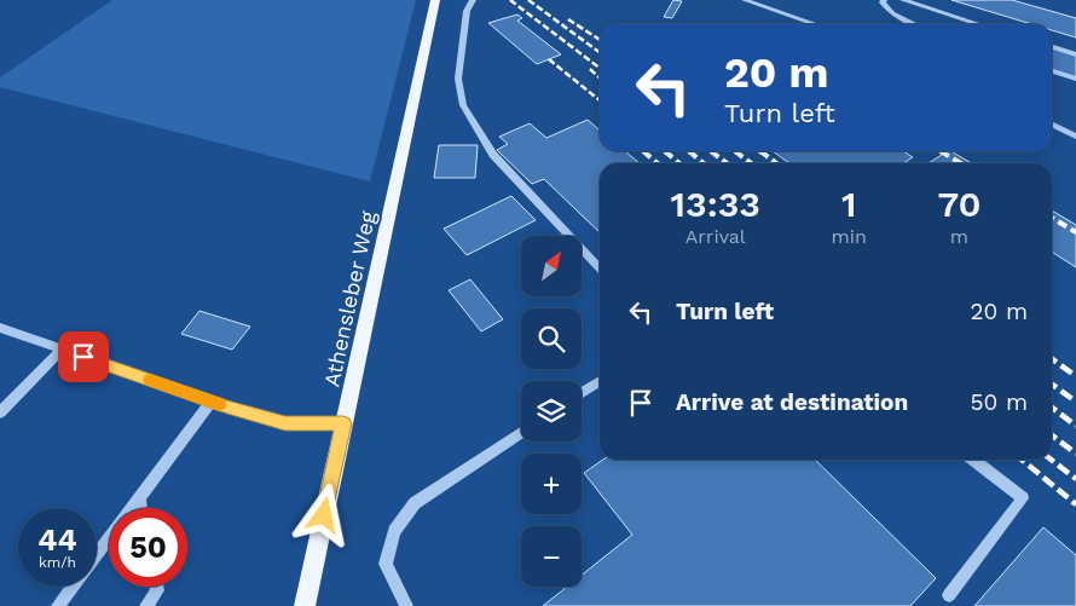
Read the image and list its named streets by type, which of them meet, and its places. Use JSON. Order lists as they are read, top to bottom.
{
  "streets": {
    "main road": ["Athensleber Weg"]
  },
  "north": "top right",
  "page": {
    "turn": ["20 m", "Turn left"],
    "eta": [
      "13:33",
      "Arrival",
      "1",
      "min",
      "70",
      "m"
    ],
    "map_buttons": ["+", "−"],
    "list": [
      {
        "name": "Turn left",
        "value": "20 m"
      },
      {
        "name": "Arrive at destination",
        "value": "50 m"
      }
    ],
    "speed": "44 km/h",
    "limit": "50"
  }
}
